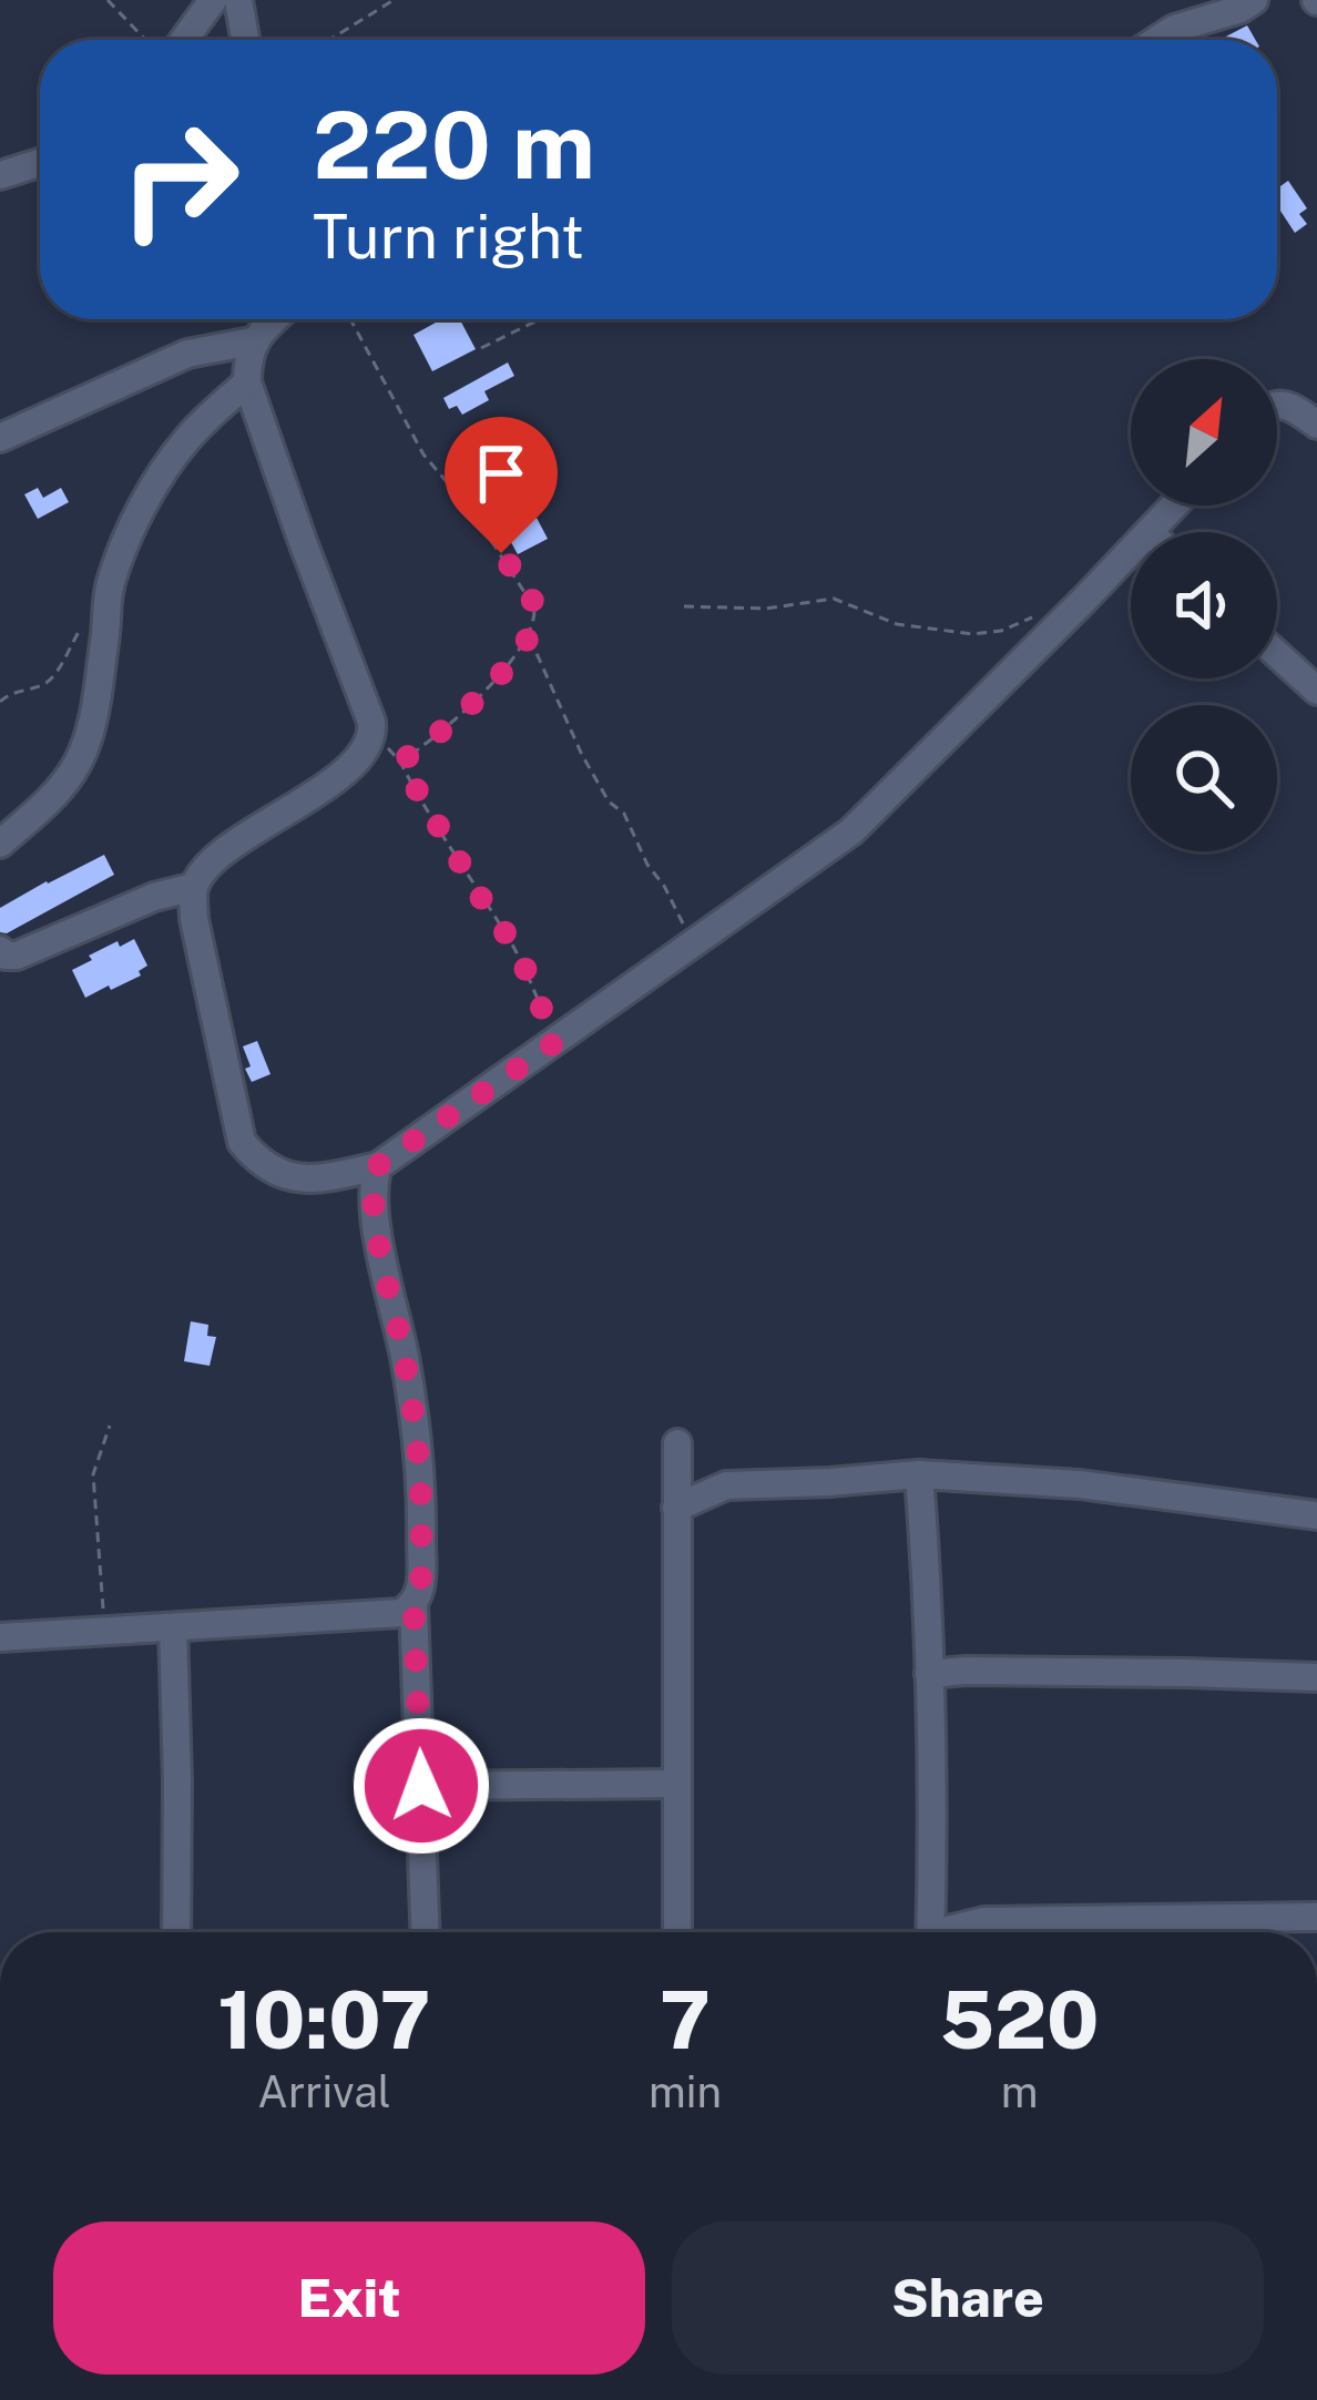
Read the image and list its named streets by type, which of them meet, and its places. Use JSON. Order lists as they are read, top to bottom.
{
  "north": "top right",
  "page": {
    "turn": ["220 m", "Turn right"],
    "eta": [
      "10:07",
      "Arrival",
      "7",
      "min",
      "520",
      "m"
    ],
    "buttons": ["Exit", "Share"]
  }
}
